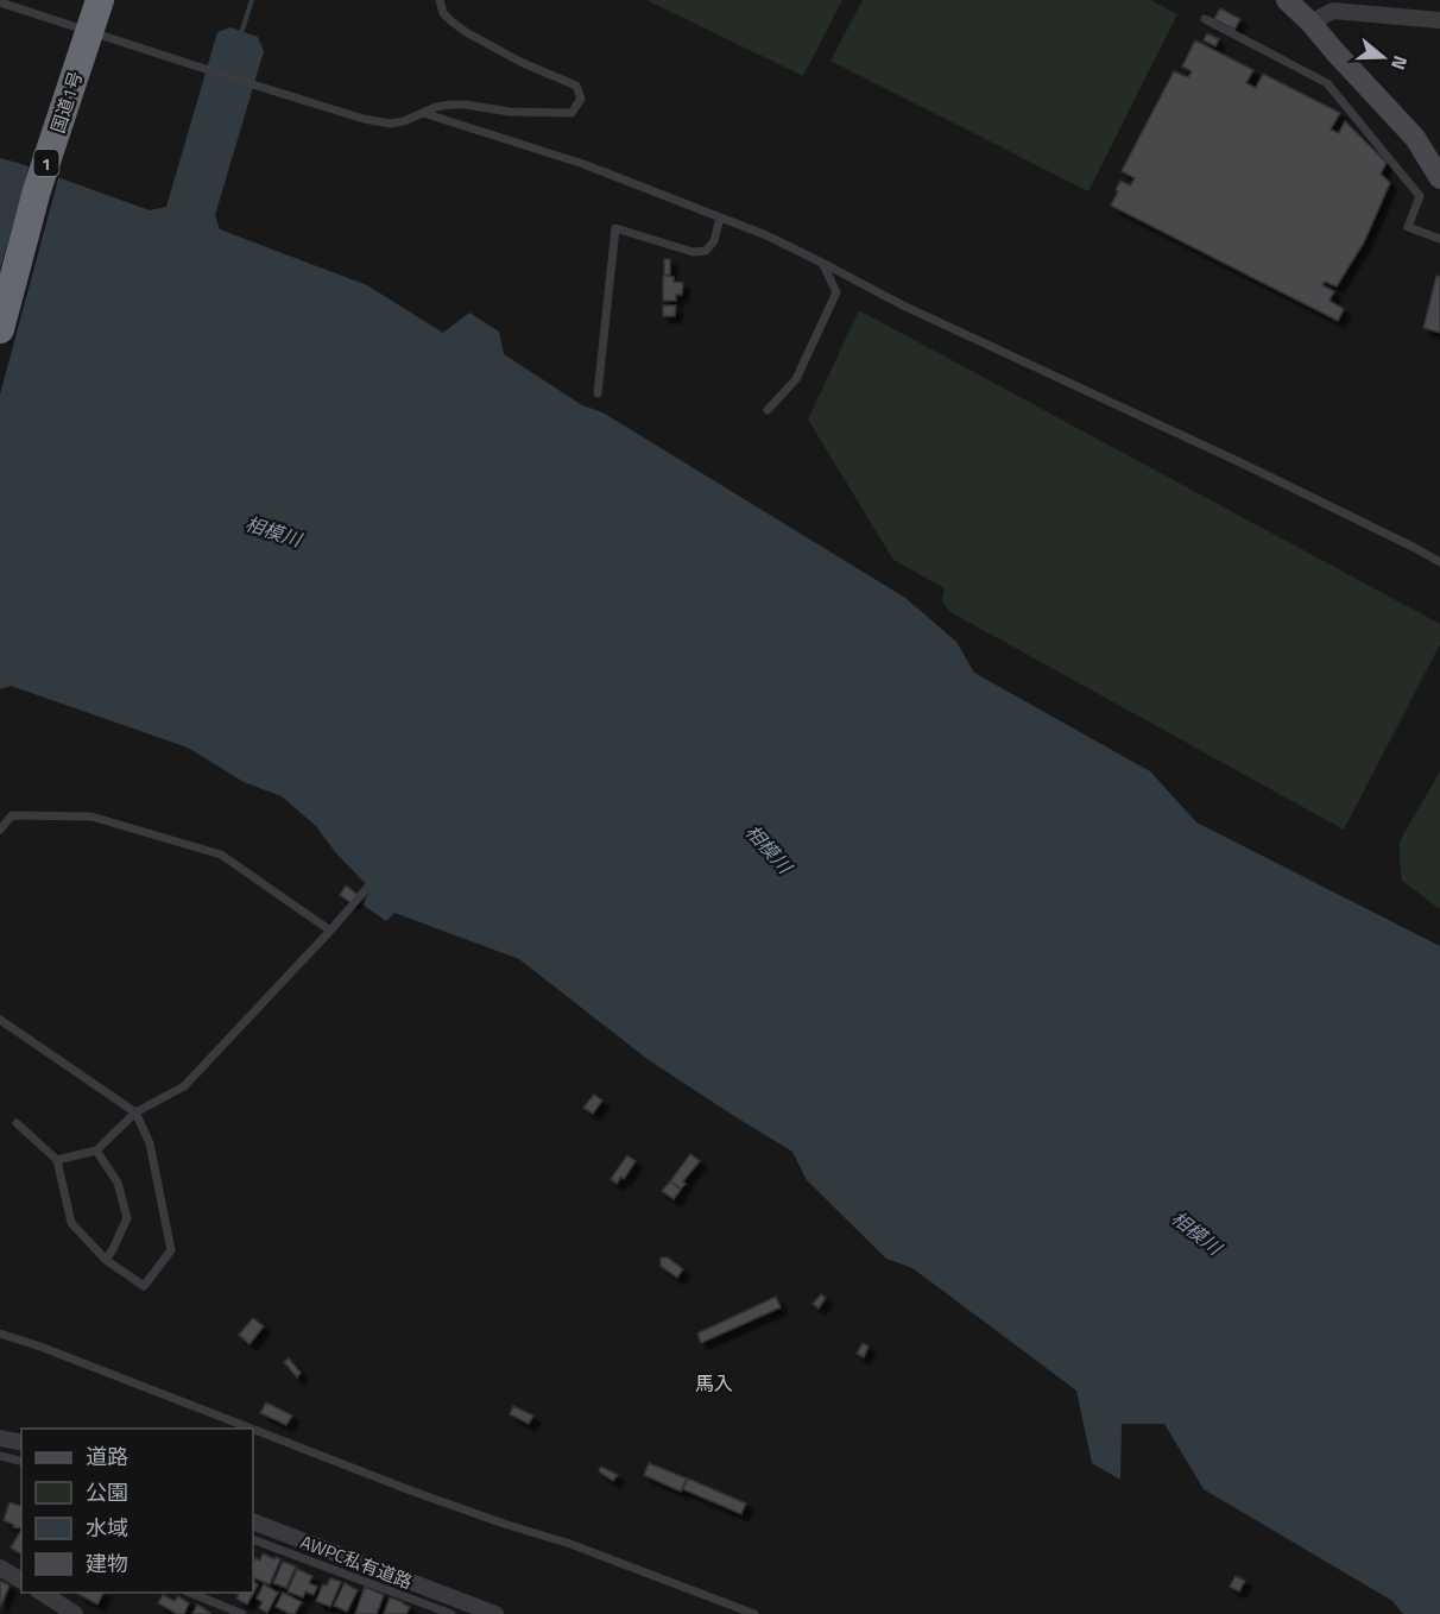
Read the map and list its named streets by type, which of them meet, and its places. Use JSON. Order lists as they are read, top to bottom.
{
  "streets": {
    "highway": ["国道1号", "1"],
    "lane": ["AWPC私有道路"]
  },
  "districts": ["馬入"],
  "water": ["相模川"],
  "legend": [
    "道路",
    "公園",
    "水域",
    "建物"
  ],
  "north": "right"
}
